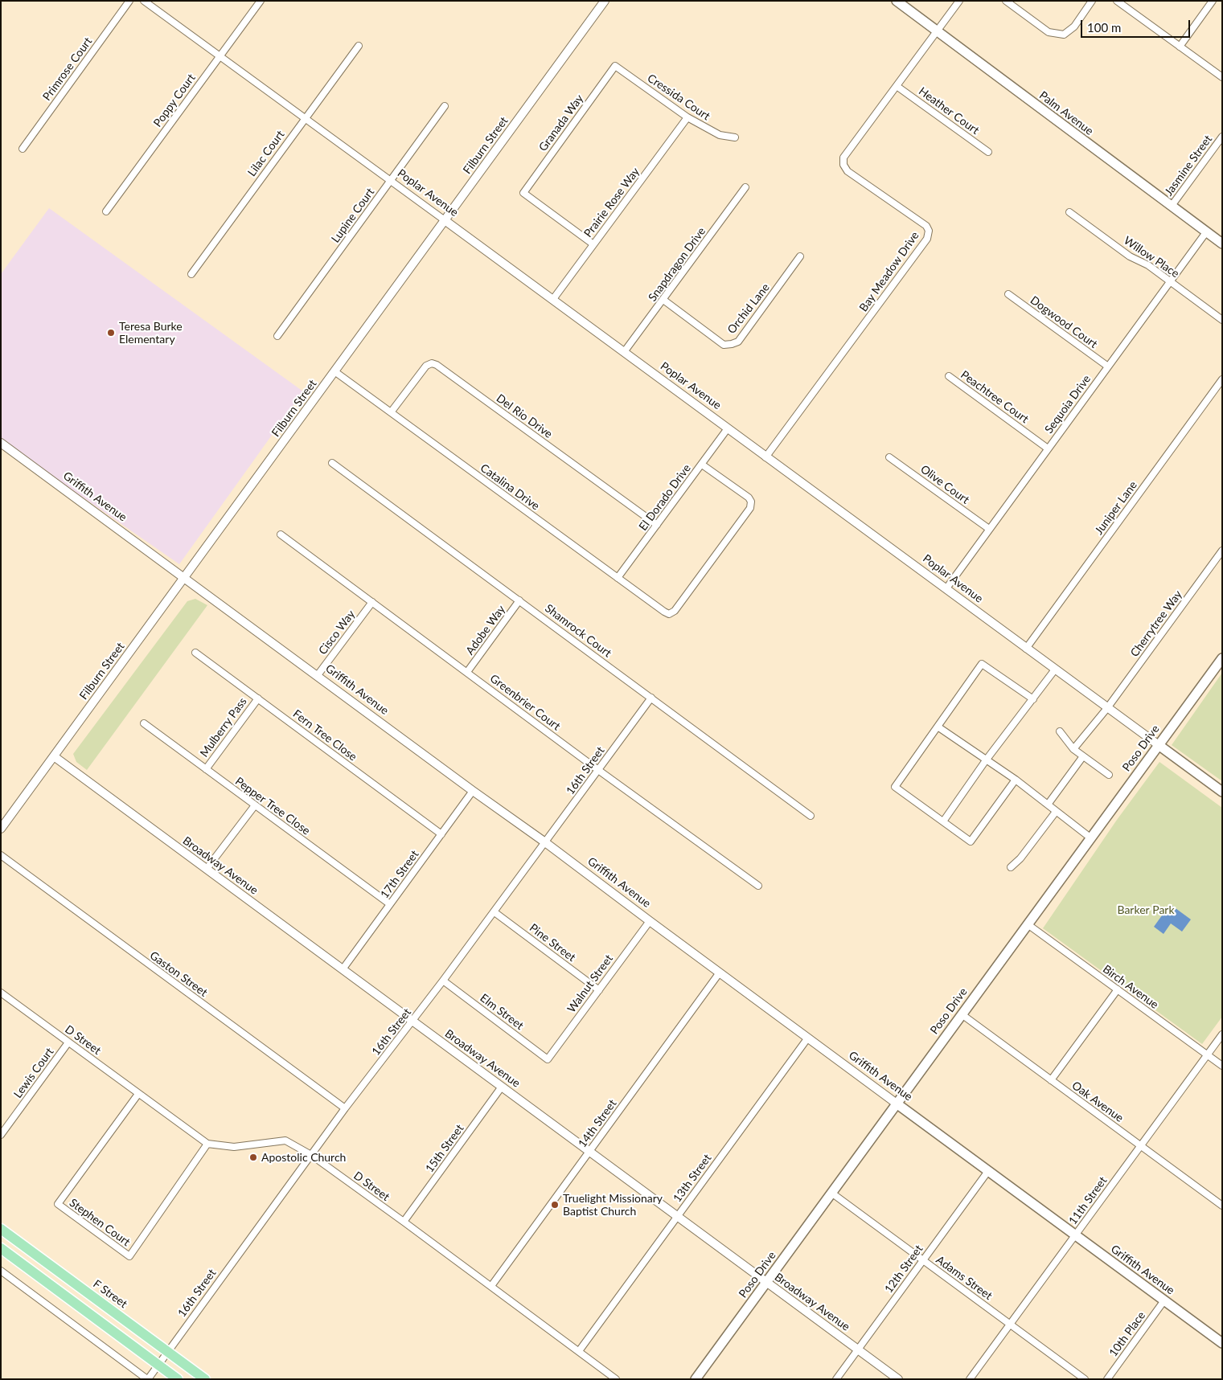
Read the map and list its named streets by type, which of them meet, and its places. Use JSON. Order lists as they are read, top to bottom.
{
  "streets": {
    "main road": [
      "Palm Avenue",
      "Poplar Avenue",
      "Griffith Avenue",
      "Poso Drive",
      "F Street"
    ],
    "street": [
      "Primrose Court",
      "Cressida Court",
      "Poppy Court",
      "Heather Court",
      "Granada Way",
      "Filburn Street",
      "Lilac Court",
      "Jasmine Street",
      "Prairie Rose Way",
      "Lupine Court",
      "Willow Place",
      "Snapdragon Drive",
      "Bay Meadow Drive",
      "Orchid Lane",
      "Dogwood Court",
      "Peachtree Court",
      "Sequoia Drive",
      "Del Rio Drive",
      "Olive Court",
      "Catalina Drive",
      "El Dorado Drive",
      "Juniper Lane",
      "Cherrytree Way",
      "Adobe Way",
      "Shamrock Court",
      "Cisco Way",
      "Greenbrier Court",
      "Mulberry Pass",
      "Fern Tree Close",
      "16th Street",
      "Pepper Tree Close",
      "Broadway Avenue",
      "17th Street",
      "Pine Street",
      "Gaston Street",
      "Walnut Street",
      "Birch Avenue",
      "Elm Street",
      "D Street",
      "Lewis Court",
      "Oak Avenue",
      "14th Street",
      "15th Street",
      "13th Street",
      "11th Street",
      "Stephen Court",
      "12th Street",
      "Adams Street",
      "10th Place"
    ]
  },
  "crossings": [
    ["Cressida Court", "Granada Way"],
    ["Cressida Court", "Prairie Rose Way"],
    ["Poppy Court", "Poplar Avenue"],
    ["Heather Court", "Bay Meadow Drive"],
    ["Palm Avenue", "Jasmine Street"],
    ["Palm Avenue", "Bay Meadow Drive"],
    ["Palm Avenue", "Sequoia Drive"],
    ["Granada Way", "Prairie Rose Way"],
    ["Filburn Street", "Poplar Avenue"],
    ["Filburn Street", "Catalina Drive"],
    ["Filburn Street", "Griffith Avenue"],
    ["Filburn Street", "Broadway Avenue"],
    ["Lilac Court", "Poplar Avenue"],
    ["Poplar Avenue", "Prairie Rose Way"],
    ["Poplar Avenue", "Lupine Court"],
    ["Poplar Avenue", "Snapdragon Drive"],
    ["Poplar Avenue", "Bay Meadow Drive"],
    ["Poplar Avenue", "Sequoia Drive"],
    ["Poplar Avenue", "El Dorado Drive"],
    ["Poplar Avenue", "Juniper Lane"],
    ["Poplar Avenue", "Cherrytree Way"],
    ["Poplar Avenue", "Poso Drive"],
    ["Willow Place", "Sequoia Drive"],
    ["Snapdragon Drive", "Orchid Lane"],
    ["Dogwood Court", "Sequoia Drive"],
    ["Peachtree Court", "Sequoia Drive"],
    ["Sequoia Drive", "Olive Court"],
    ["Del Rio Drive", "Catalina Drive"],
    ["Del Rio Drive", "El Dorado Drive"],
    ["Catalina Drive", "El Dorado Drive"],
    ["Griffith Avenue", "Cisco Way"],
    ["Griffith Avenue", "Poso Drive"],
    ["Griffith Avenue", "16th Street"],
    ["Griffith Avenue", "17th Street"],
    ["Griffith Avenue", "Walnut Street"],
    ["Griffith Avenue", "14th Street"],
    ["Griffith Avenue", "13th Street"],
    ["Griffith Avenue", "11th Street"],
    ["Griffith Avenue", "12th Street"],
    ["Griffith Avenue", "10th Place"],
    ["Adobe Way", "Shamrock Court"],
    ["Adobe Way", "Greenbrier Court"],
    ["Shamrock Court", "16th Street"],
    ["Cisco Way", "Greenbrier Court"],
    ["Greenbrier Court", "16th Street"],
    ["Mulberry Pass", "Fern Tree Close"],
    ["Mulberry Pass", "Pepper Tree Close"],
    ["Fern Tree Close", "17th Street"],
    ["Poso Drive", "Broadway Avenue"],
    ["Poso Drive", "Birch Avenue"],
    ["Poso Drive", "Oak Avenue"],
    ["Poso Drive", "Adams Street"],
    ["16th Street", "Broadway Avenue"],
    ["16th Street", "Pine Street"],
    ["16th Street", "Gaston Street"],
    ["16th Street", "Elm Street"],
    ["16th Street", "D Street"],
    ["16th Street", "F Street"],
    ["Pepper Tree Close", "17th Street"],
    ["Broadway Avenue", "17th Street"],
    ["Broadway Avenue", "14th Street"],
    ["Broadway Avenue", "15th Street"],
    ["Broadway Avenue", "13th Street"],
    ["Broadway Avenue", "12th Street"],
    ["Pine Street", "Walnut Street"],
    ["Walnut Street", "Elm Street"],
    ["Birch Avenue", "11th Street"],
    ["D Street", "Lewis Court"],
    ["D Street", "14th Street"],
    ["D Street", "15th Street"],
    ["D Street", "13th Street"],
    ["D Street", "Stephen Court"],
    ["Oak Avenue", "11th Street"],
    ["11th Street", "Adams Street"],
    ["12th Street", "Adams Street"]
  ],
  "parks": ["Barker Park"],
  "places": ["Teresa Burke Elementary", "Apostolic Church", "Truelight Missionary Baptist Church"],
  "scale_bar": "100 m"
}
